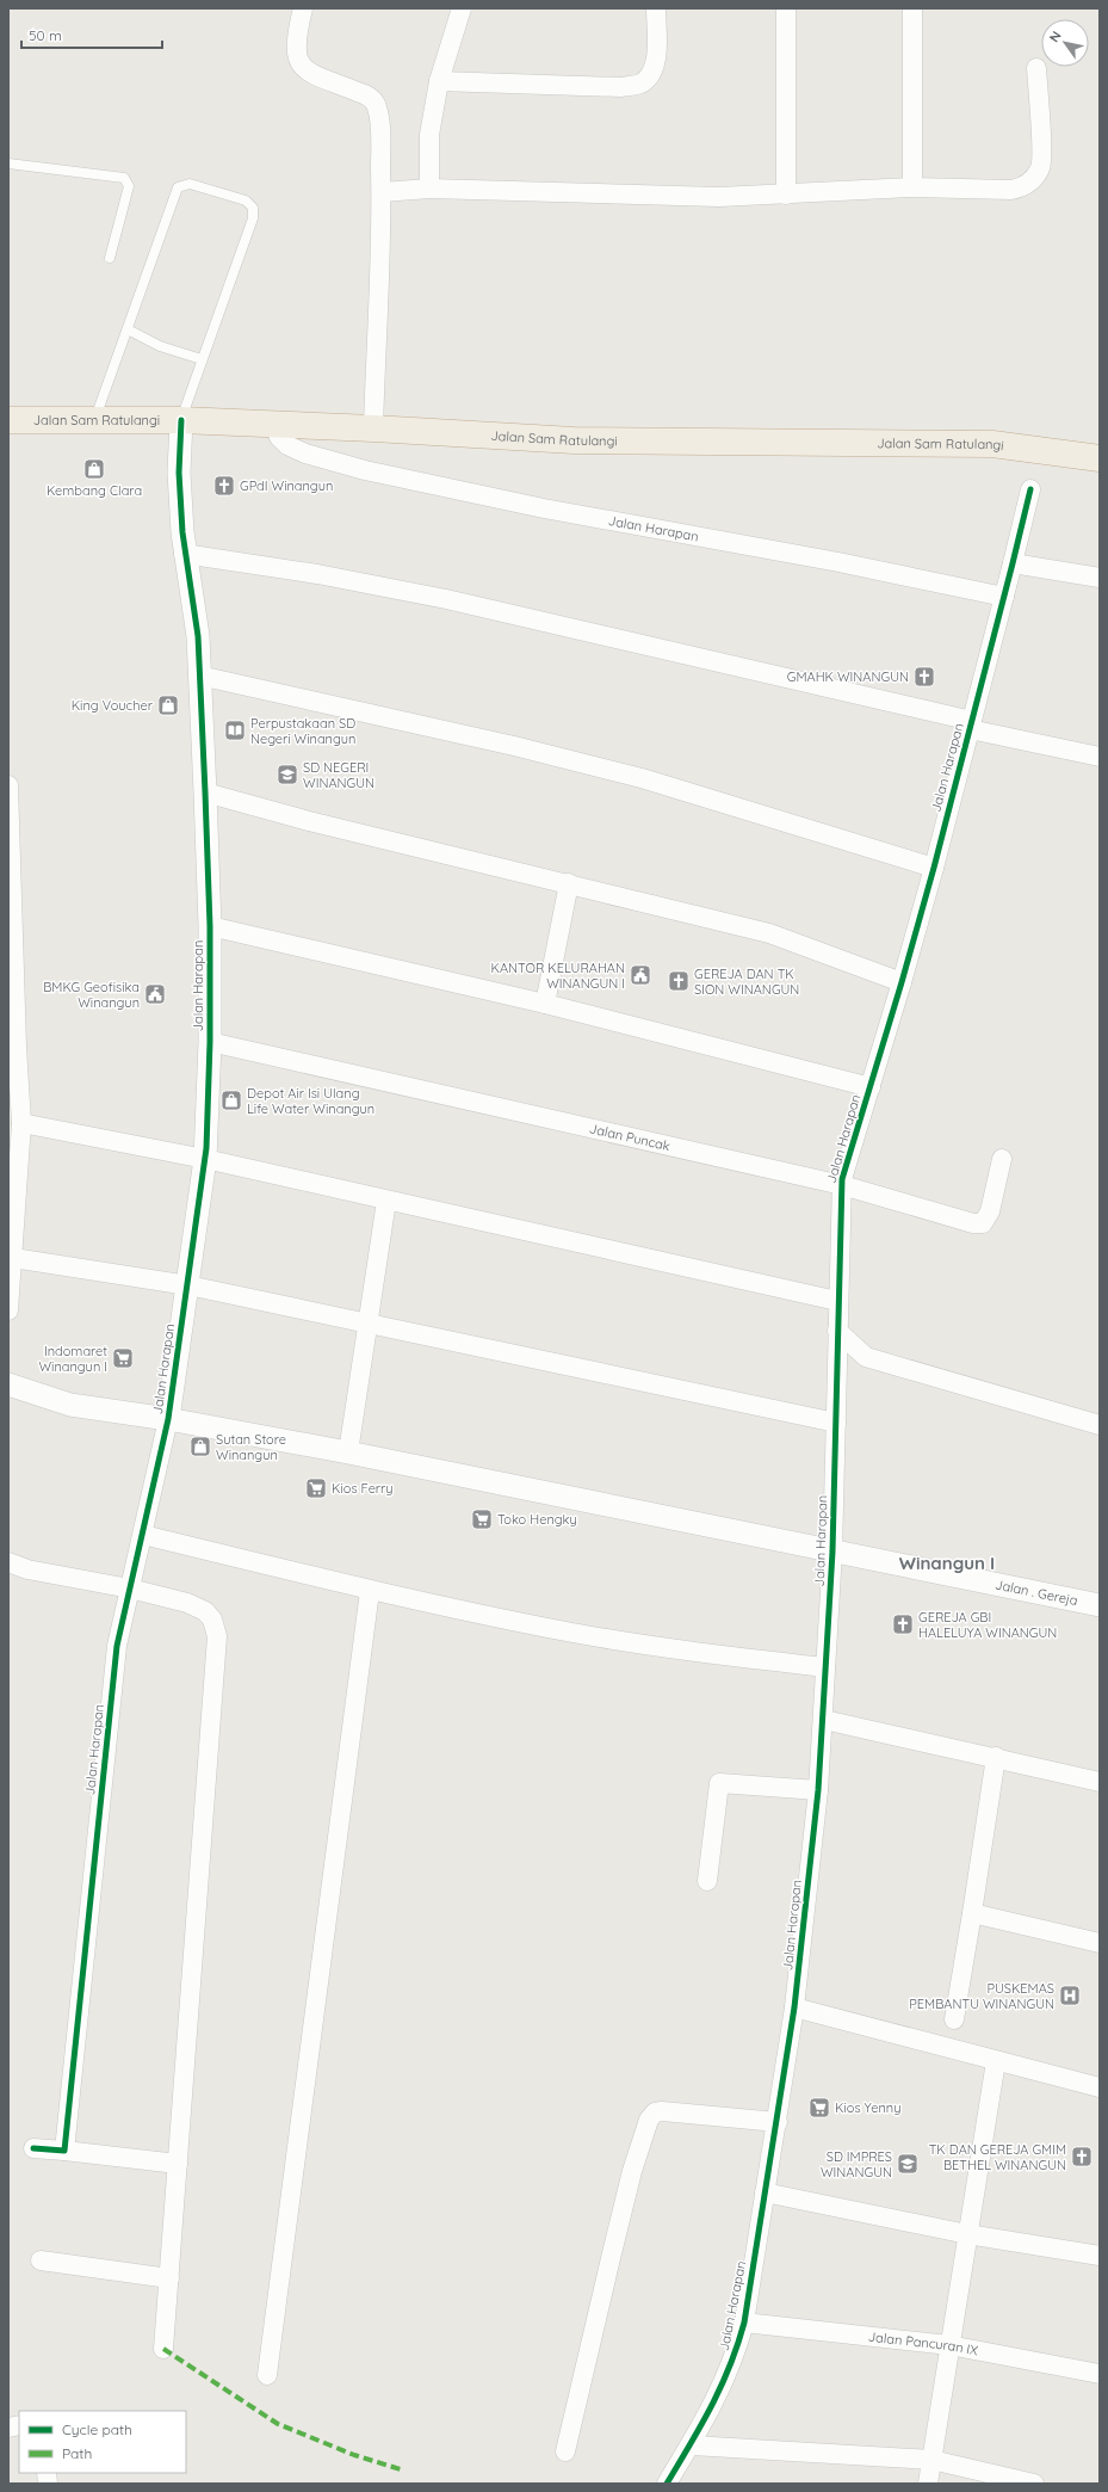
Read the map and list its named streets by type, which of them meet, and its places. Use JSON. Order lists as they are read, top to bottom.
{
  "streets": {
    "highway": ["Jalan Sam Ratulangi"],
    "street": [
      "Jalan Harapan",
      "Jalan Puncak",
      "Jalan . Gereja",
      "Jalan Pancuran IX"
    ]
  },
  "crossings": [
    ["Jalan Sam Ratulangi", "Jalan Harapan"],
    ["Jalan Harapan", "Jalan Puncak"],
    ["Jalan Harapan", "Jalan . Gereja"],
    ["Jalan Harapan", "Jalan Pancuran IX"]
  ],
  "districts": ["Winangun I"],
  "places": {
    "shop": [
      "Kembang Clara",
      "King Voucher",
      "Depot Air Isi Ulang Life Water Winangun",
      "Sutan Store Winangun"
    ],
    "church": [
      "GPdI Winangun",
      "GMAHK WINANGUN",
      "GEREJA DAN TK SION WINANGUN",
      "GEREJA GBI HALELUYA WINANGUN",
      "TK DAN GEREJA GMIM BETHEL WINANGUN"
    ],
    "library": ["Perpustakaan SD Negeri Winangun"],
    "school or university": ["SD NEGERI WINANGUN", "SD IMPRES WINANGUN"],
    "public building": ["KANTOR KELURAHAN WINANGUN I", "BMKG Geofisika Winangun"],
    "supermarket": [
      "Indomaret Winangun I",
      "Kios Ferry",
      "Toko Hengky",
      "Kios Yenny"
    ],
    "hospital": ["PUSKEMAS PEMBANTU WINANGUN"]
  },
  "legend": ["Cycle path", "Path"],
  "scale_bar": "50 m",
  "north": "top left"
}
